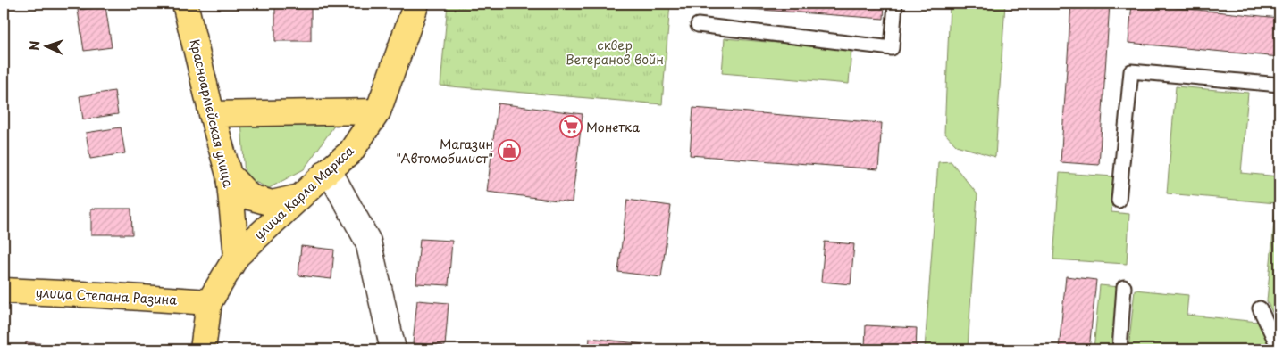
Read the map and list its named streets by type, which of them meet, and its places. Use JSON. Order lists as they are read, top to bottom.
{
  "streets": {
    "main road": ["Красноармейская улица", "улица Карла Маркса", "улица Степана Разина"]
  },
  "crossings": [
    ["Красноармейская улица", "улица Карла Маркса"]
  ],
  "parks": ["сквер Ветеранов войн"],
  "places": {
    "supermarket": ["Монетка"],
    "shop": ["Магазин \"Автомобилист\""]
  },
  "north": "left"
}
